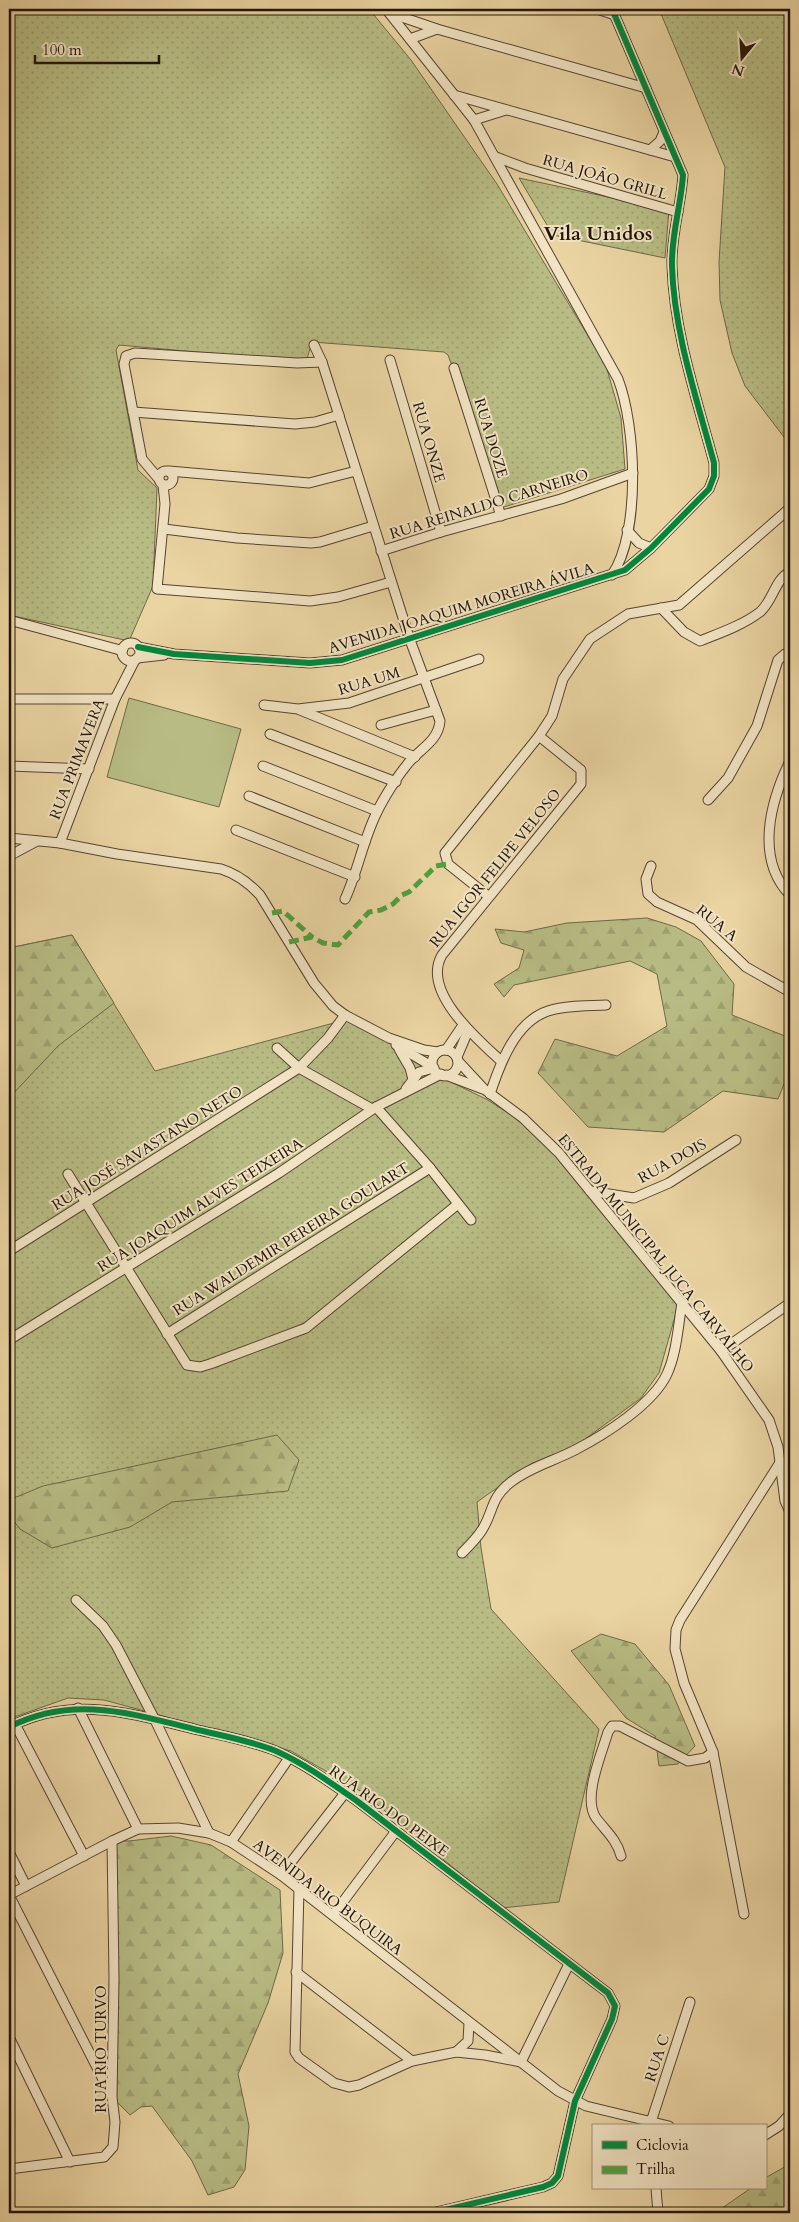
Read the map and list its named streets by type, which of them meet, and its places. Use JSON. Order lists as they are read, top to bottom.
{
  "streets": {
    "street": [
      "RUA JOÃO GRILL",
      "RUA DOZE",
      "RUA ONZE",
      "RUA REINALDO CARNEIRO",
      "AVENIDA JOAQUIM MOREIRA ÁVILA",
      "RUA UM",
      "RUA PRIMAVERA",
      "RUA IGOR FELIPE VELOSO",
      "RUA A",
      "RUA JOSÉ SAVASTANO NETO",
      "RUA DOIS",
      "RUA JOAQUIM ALVES TEIXEIRA",
      "RUA WALDEMIR PEREIRA GOULART",
      "ESTRADA MUNICIPAL JUCA CARVALHO",
      "RUA RIO DO PEIXE",
      "AVENIDA RIO BUQUIRA",
      "RUA RIO TURVO",
      "RUA C"
    ]
  },
  "crossings": [
    ["RUA JOÃO GRILL", "AVENIDA JOAQUIM MOREIRA ÁVILA"],
    ["RUA DOZE", "RUA REINALDO CARNEIRO"],
    ["RUA ONZE", "RUA REINALDO CARNEIRO"],
    ["AVENIDA JOAQUIM MOREIRA ÁVILA", "RUA PRIMAVERA"],
    ["RUA DOIS", "ESTRADA MUNICIPAL JUCA CARVALHO"],
    ["RUA RIO DO PEIXE", "AVENIDA RIO BUQUIRA"],
    ["AVENIDA RIO BUQUIRA", "RUA RIO TURVO"],
    ["AVENIDA RIO BUQUIRA", "RUA C"]
  ],
  "districts": ["Vila Unidos"],
  "legend": ["Ciclovia", "Trilha"],
  "scale_bar": "100 m",
  "north": "bottom"
}
